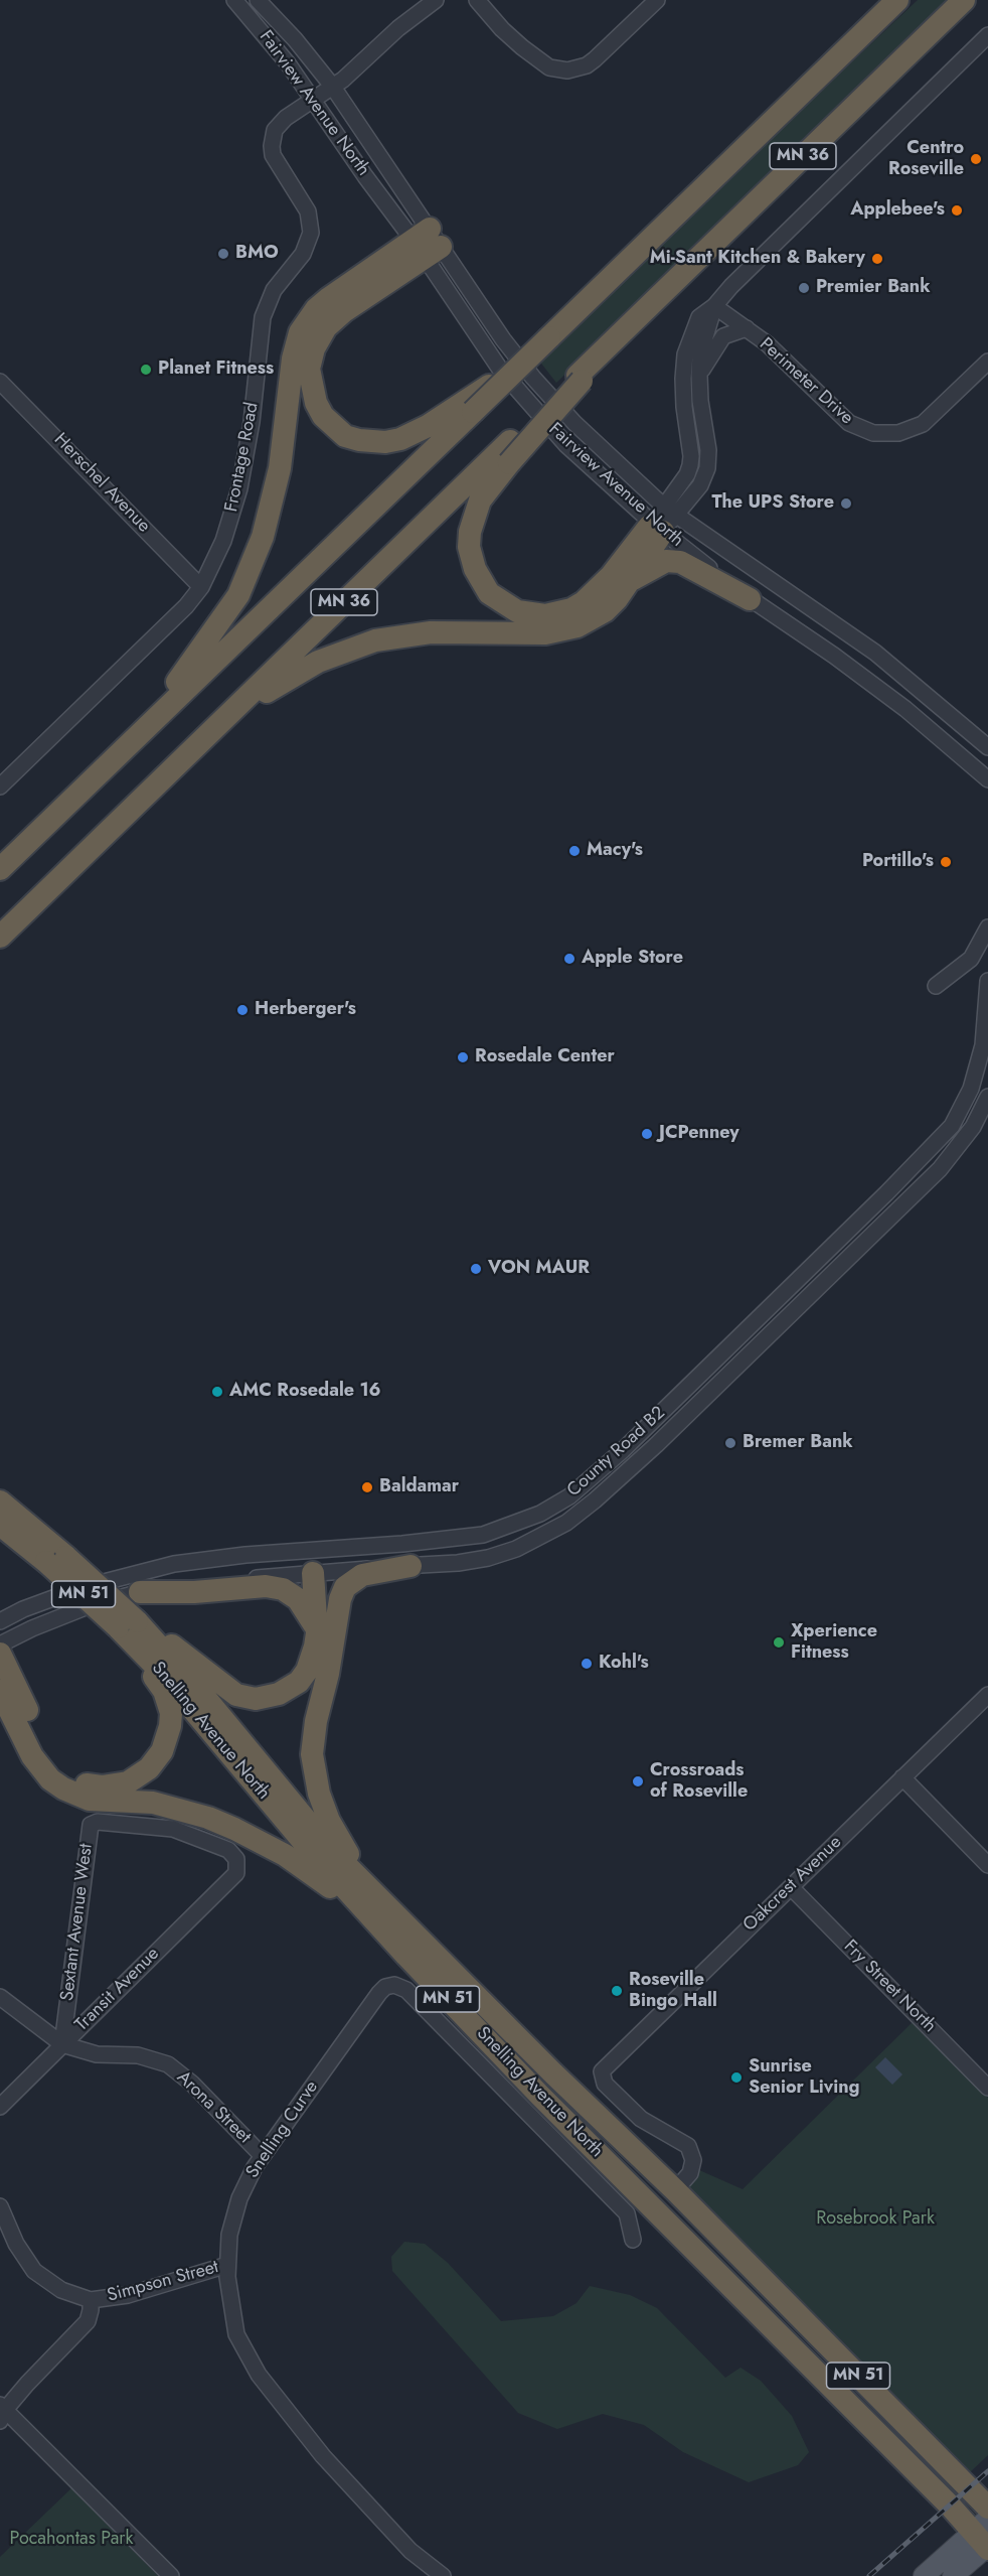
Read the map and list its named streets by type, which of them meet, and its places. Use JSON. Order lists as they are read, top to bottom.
{
  "streets": {
    "highway": ["MN 36", "MN 51", "Snelling Avenue North"],
    "street": [
      "Fairview Avenue North",
      "Perimeter Drive",
      "Frontage Road",
      "Herschel Avenue",
      "County Road B2",
      "Oakcrest Avenue",
      "Sextant Avenue West",
      "Fry Street North",
      "Transit Avenue",
      "Arona Street",
      "Snelling Curve",
      "Simpson Street"
    ]
  },
  "crossings": [
    ["Fairview Avenue North", "Frontage Road"],
    ["Frontage Road", "Herschel Avenue"],
    ["Snelling Avenue North", "Oakcrest Avenue"],
    ["Oakcrest Avenue", "Fry Street North"],
    ["Sextant Avenue West", "Transit Avenue"],
    ["Sextant Avenue West", "Arona Street"],
    ["Transit Avenue", "Arona Street"],
    ["Arona Street", "Snelling Curve"],
    ["Snelling Curve", "Simpson Street"]
  ],
  "parks": ["Rosebrook Park", "Pocahontas Park"],
  "places": [
    "Centro Roseville",
    "Applebee's",
    "BMO",
    "Mi-Sant Kitchen & Bakery",
    "Premier Bank",
    "Planet Fitness",
    "The UPS Store",
    "Macy's",
    "Portillo's",
    "Apple Store",
    "Herberger's",
    "Rosedale Center",
    "JCPenney",
    "VON MAUR",
    "AMC Rosedale 16",
    "Bremer Bank",
    "Baldamar",
    "Xperience Fitness",
    "Kohl's",
    "Crossroads of Roseville",
    "Roseville Bingo Hall",
    "Sunrise Senior Living"
  ]
}
